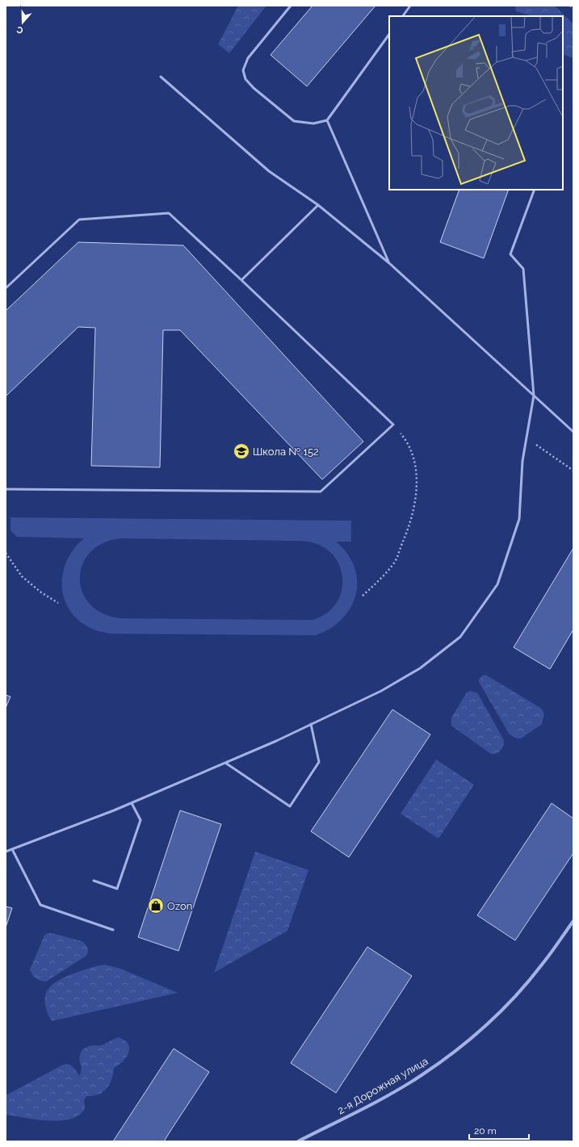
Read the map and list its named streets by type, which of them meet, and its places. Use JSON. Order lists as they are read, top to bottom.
{
  "streets": {
    "street": ["2-я Дорожная улица"]
  },
  "places": {
    "school or university": ["Школа № 152"],
    "shop": ["Ozon"]
  },
  "scale_bar": "20 m",
  "north": "bottom"
}
